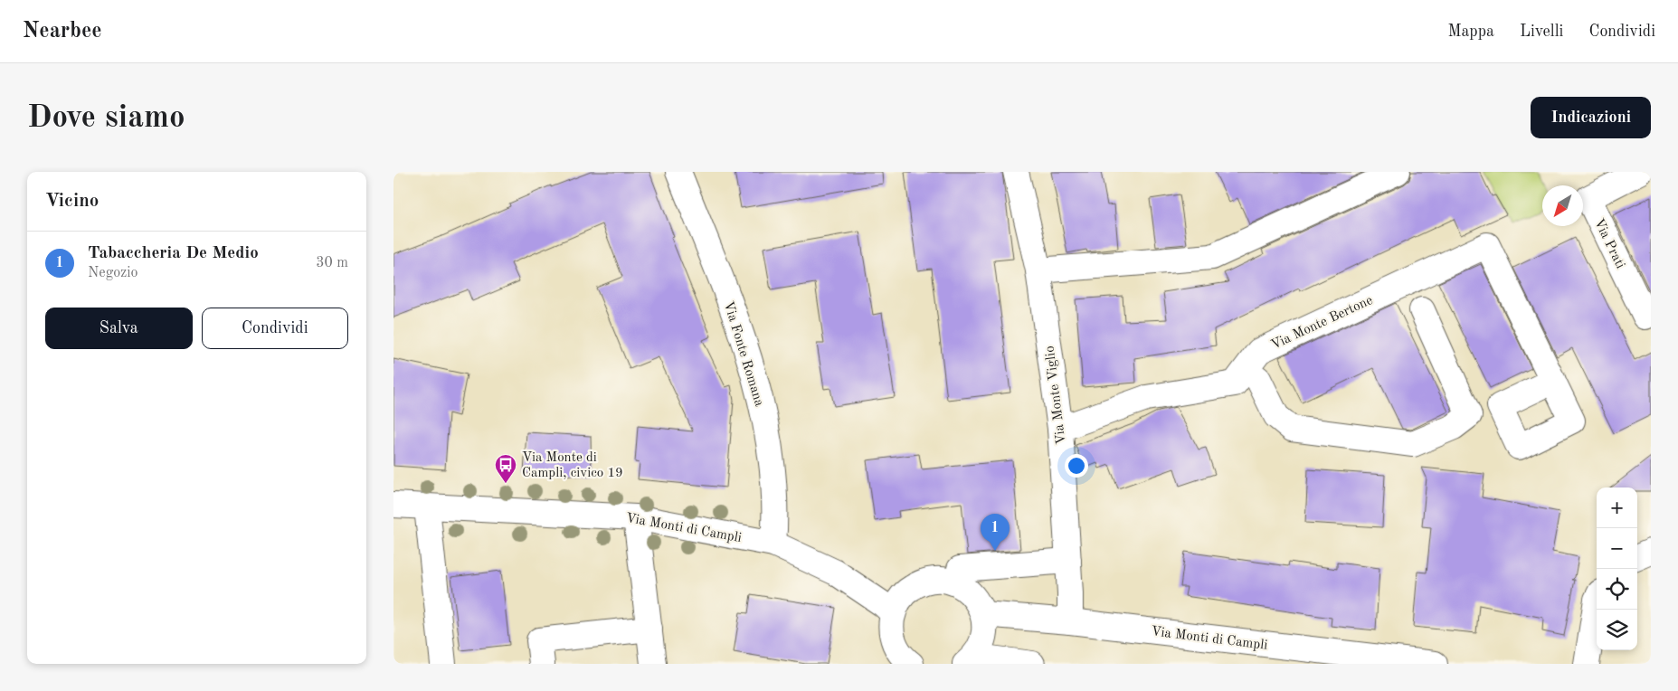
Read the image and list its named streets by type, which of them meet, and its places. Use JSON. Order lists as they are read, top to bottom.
{
  "streets": {
    "street": [
      "Via Prati",
      "Via Monte Bertone",
      "Via Fonte Romana",
      "Via Monte Viglio",
      "Via Monti di Campli"
    ]
  },
  "crossings": [
    ["Via Monte Bertone", "Via Monte Viglio"],
    ["Via Fonte Romana", "Via Monti di Campli"],
    ["Via Monte Viglio", "Via Monti di Campli"]
  ],
  "places": {
    "bus stop": ["Via Monte di Campli, civico 19"]
  },
  "north": "bottom left",
  "page": {
    "header": "Nearbee",
    "nav": ["Mappa", "Livelli", "Condividi"],
    "buttons": [
      "Indicazioni",
      ["Salva", "Condividi"]
    ],
    "title": "Dove siamo",
    "heading": "Vicino",
    "list": [
      {
        "mark": "1",
        "name": "Tabaccheria De Medio",
        "note": "Negozio",
        "value": "30 m"
      }
    ],
    "map_buttons": ["+", "−"],
    "pins": "1"
  }
}
